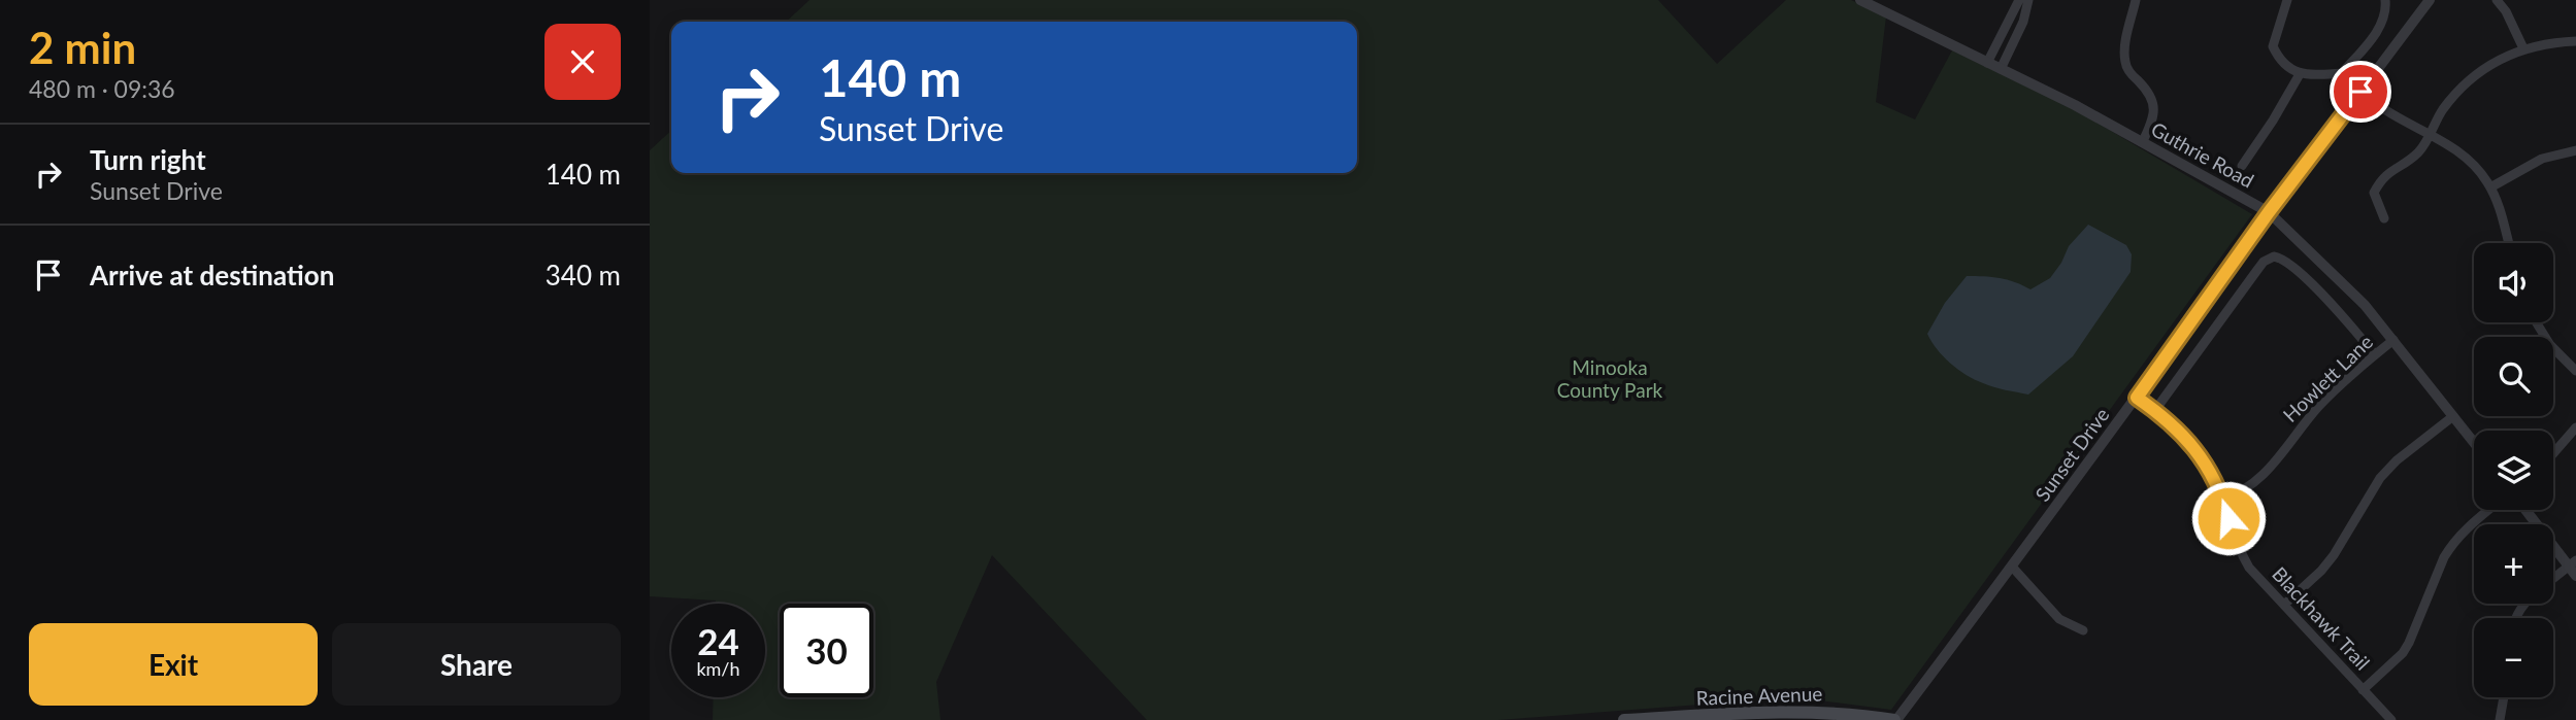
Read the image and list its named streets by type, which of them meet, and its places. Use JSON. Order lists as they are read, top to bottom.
{
  "streets": {
    "main road": ["Racine Avenue"],
    "street": [
      "Guthrie Road",
      "Howlett Lane",
      "Sunset Drive",
      "Blackhawk Trail"
    ]
  },
  "crossings": [
    ["Guthrie Road", "Howlett Lane"],
    ["Guthrie Road", "Sunset Drive"],
    ["Howlett Lane", "Blackhawk Trail"],
    ["Sunset Drive", "Blackhawk Trail"],
    ["Sunset Drive", "Racine Avenue"]
  ],
  "parks": ["Minooka County Park"],
  "page": {
    "heading": ["2 min", "480 m · 09:36"],
    "turn": ["140 m", "Sunset Drive"],
    "list": [
      {
        "name": "Turn right",
        "note": "Sunset Drive",
        "value": "140 m"
      },
      {
        "name": "Arrive at destination",
        "value": "340 m"
      }
    ],
    "map_buttons": ["+", "−"],
    "speed": "24 km/h",
    "limit": "30",
    "buttons": ["Exit", "Share"]
  }
}
